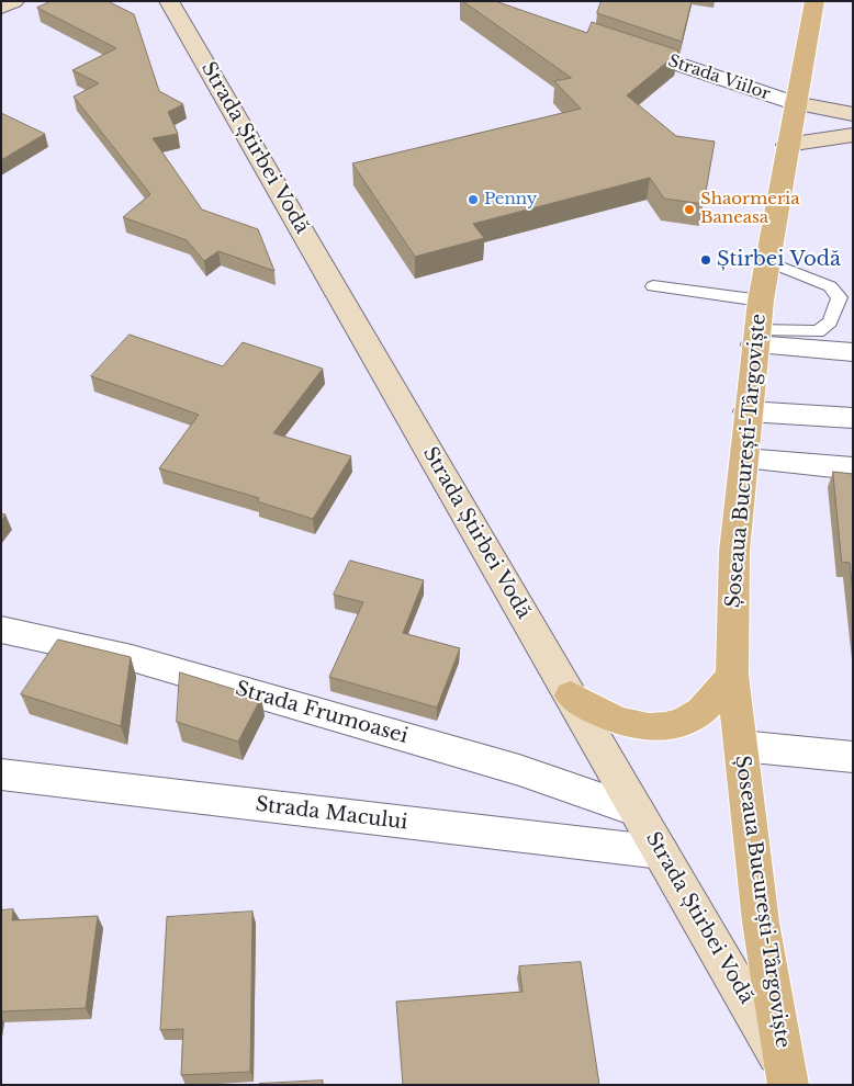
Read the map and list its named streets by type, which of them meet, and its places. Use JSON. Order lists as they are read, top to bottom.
{
  "streets": {
    "main road": ["Strada Viilor", "Strada Știrbei Vodă", "Șoseaua București-Târgoviște"],
    "street": ["Strada Frumoasei", "Strada Macului"]
  },
  "crossings": [
    ["Strada Viilor", "Șoseaua București-Târgoviște"],
    ["Strada Știrbei Vodă", "Șoseaua București-Târgoviște"],
    ["Strada Știrbei Vodă", "Strada Frumoasei"],
    ["Strada Știrbei Vodă", "Strada Macului"]
  ],
  "places": ["Penny", "Shaormeria Baneasa", "Știrbei Vodă"]
}
